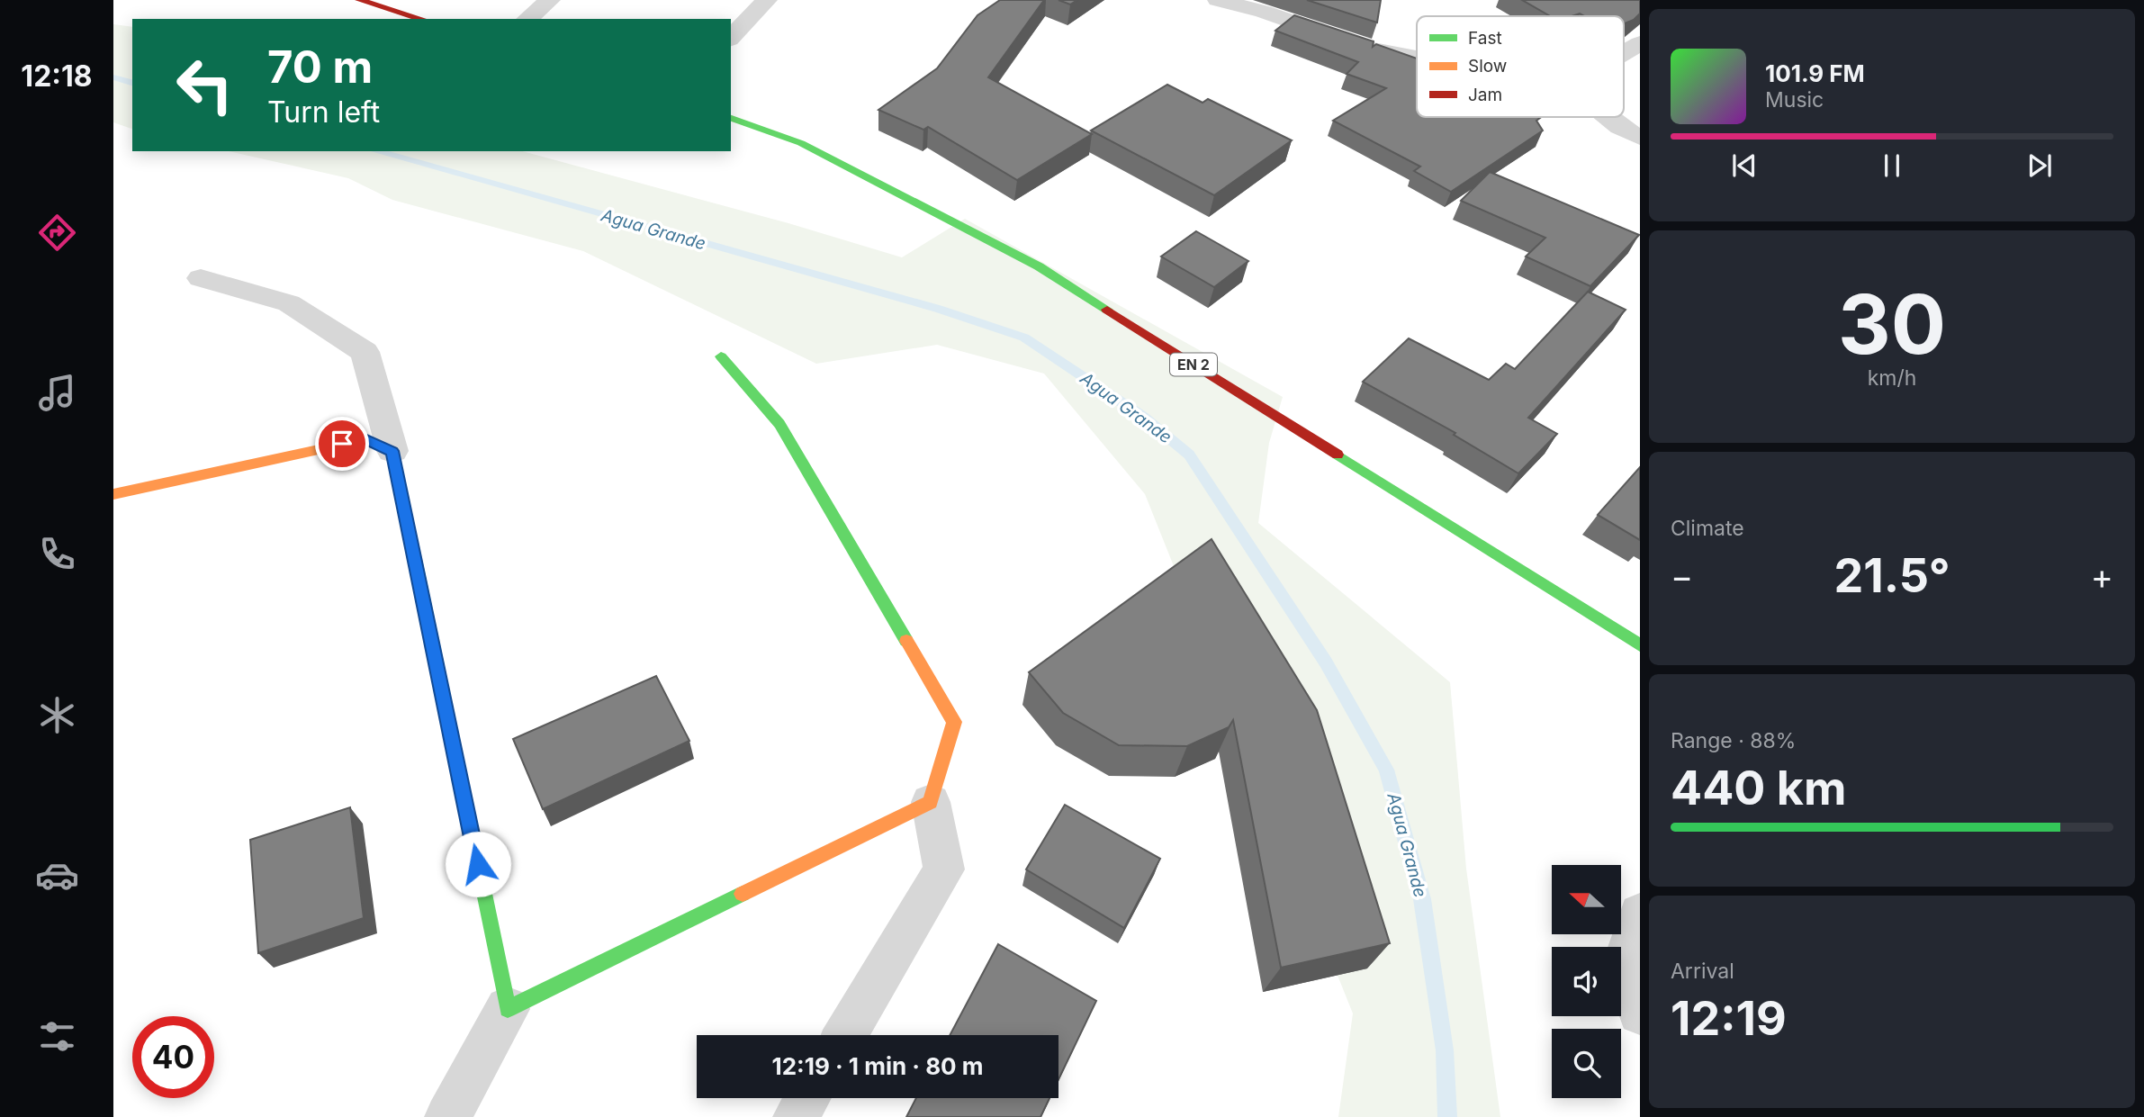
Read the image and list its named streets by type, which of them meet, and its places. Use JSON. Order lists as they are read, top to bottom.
{
  "streets": {
    "street": ["EN 2"]
  },
  "water": ["Agua Grande"],
  "legend": ["Fast", "Slow", "Jam"],
  "north": "left",
  "page": {
    "tabs": "12:18",
    "turn": ["70 m", "Turn left"],
    "song": ["101.9 FM", "Music"],
    "tile": [
      ["30", "km/h"],
      "Climate",
      ["Range · 88%", "440 km"],
      ["Arrival", "12:19"]
    ],
    "heat": ["−", "21.5°", "+"],
    "limit": "40",
    "trip": "12:19 · 1 min · 80 m"
  }
}
